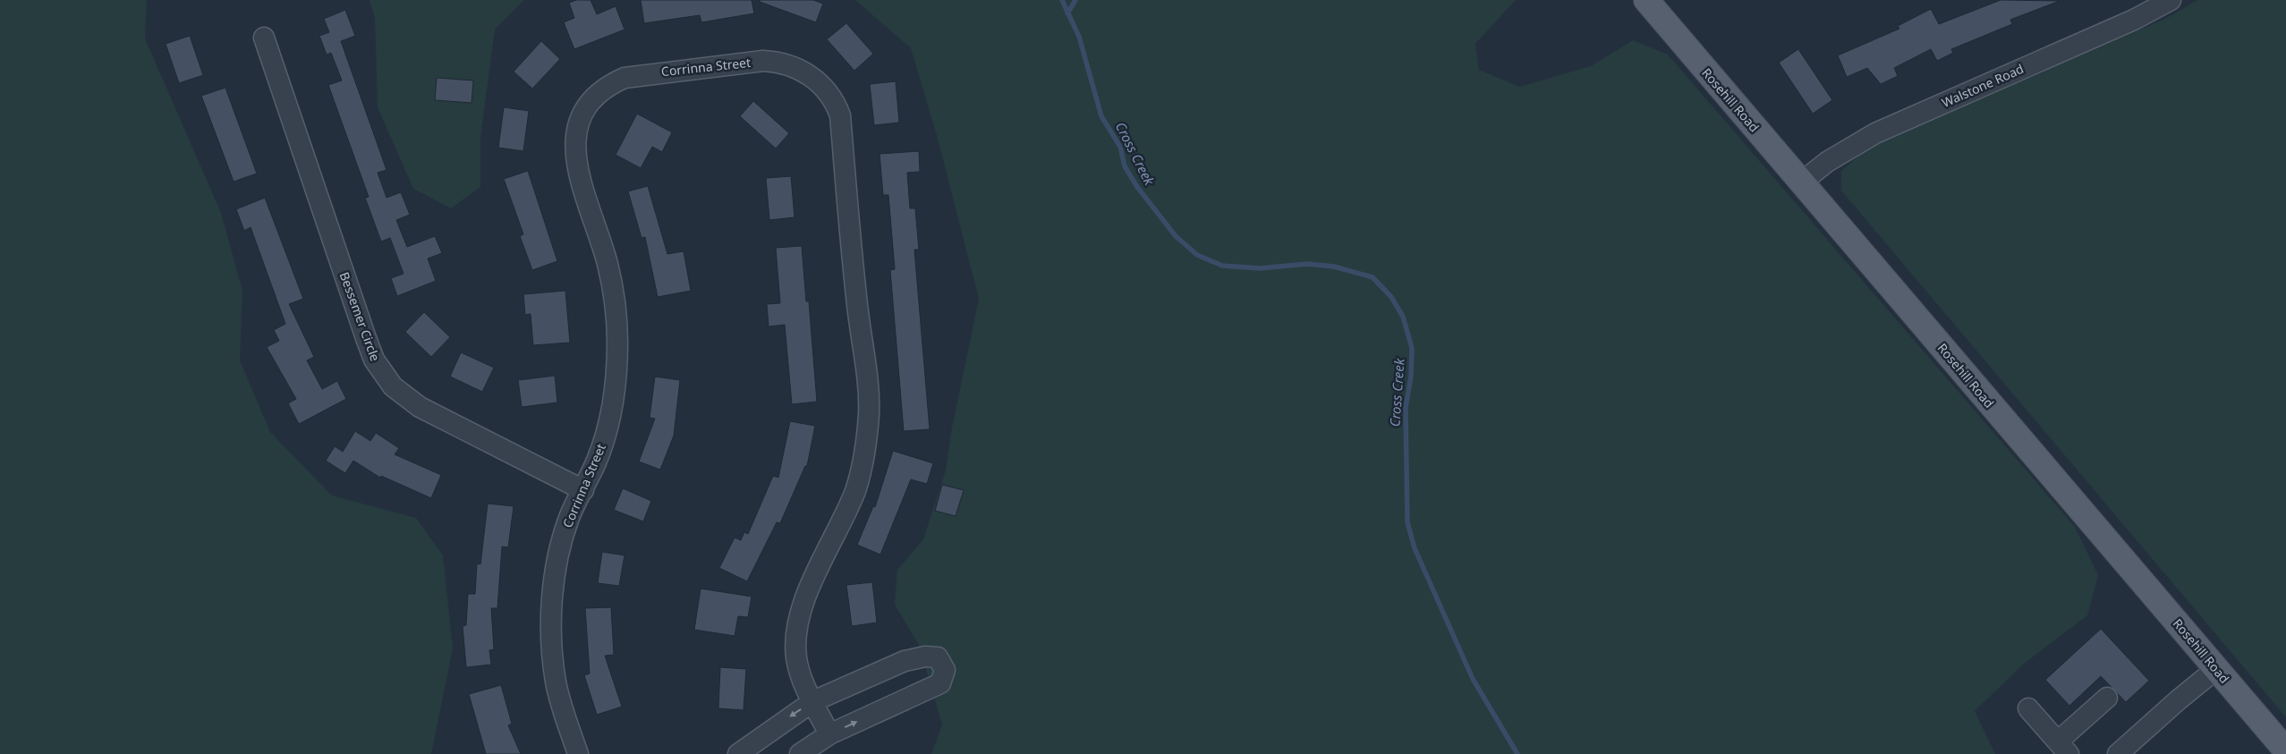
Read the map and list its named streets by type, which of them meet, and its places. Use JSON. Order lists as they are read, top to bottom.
{
  "streets": {
    "main road": ["Rosehill Road"],
    "street": ["Corrinna Street", "Walstone Road", "Bessemer Circle"]
  },
  "crossings": [
    ["Corrinna Street", "Bessemer Circle"],
    ["Walstone Road", "Rosehill Road"]
  ],
  "water": ["Cross Creek"]
}
